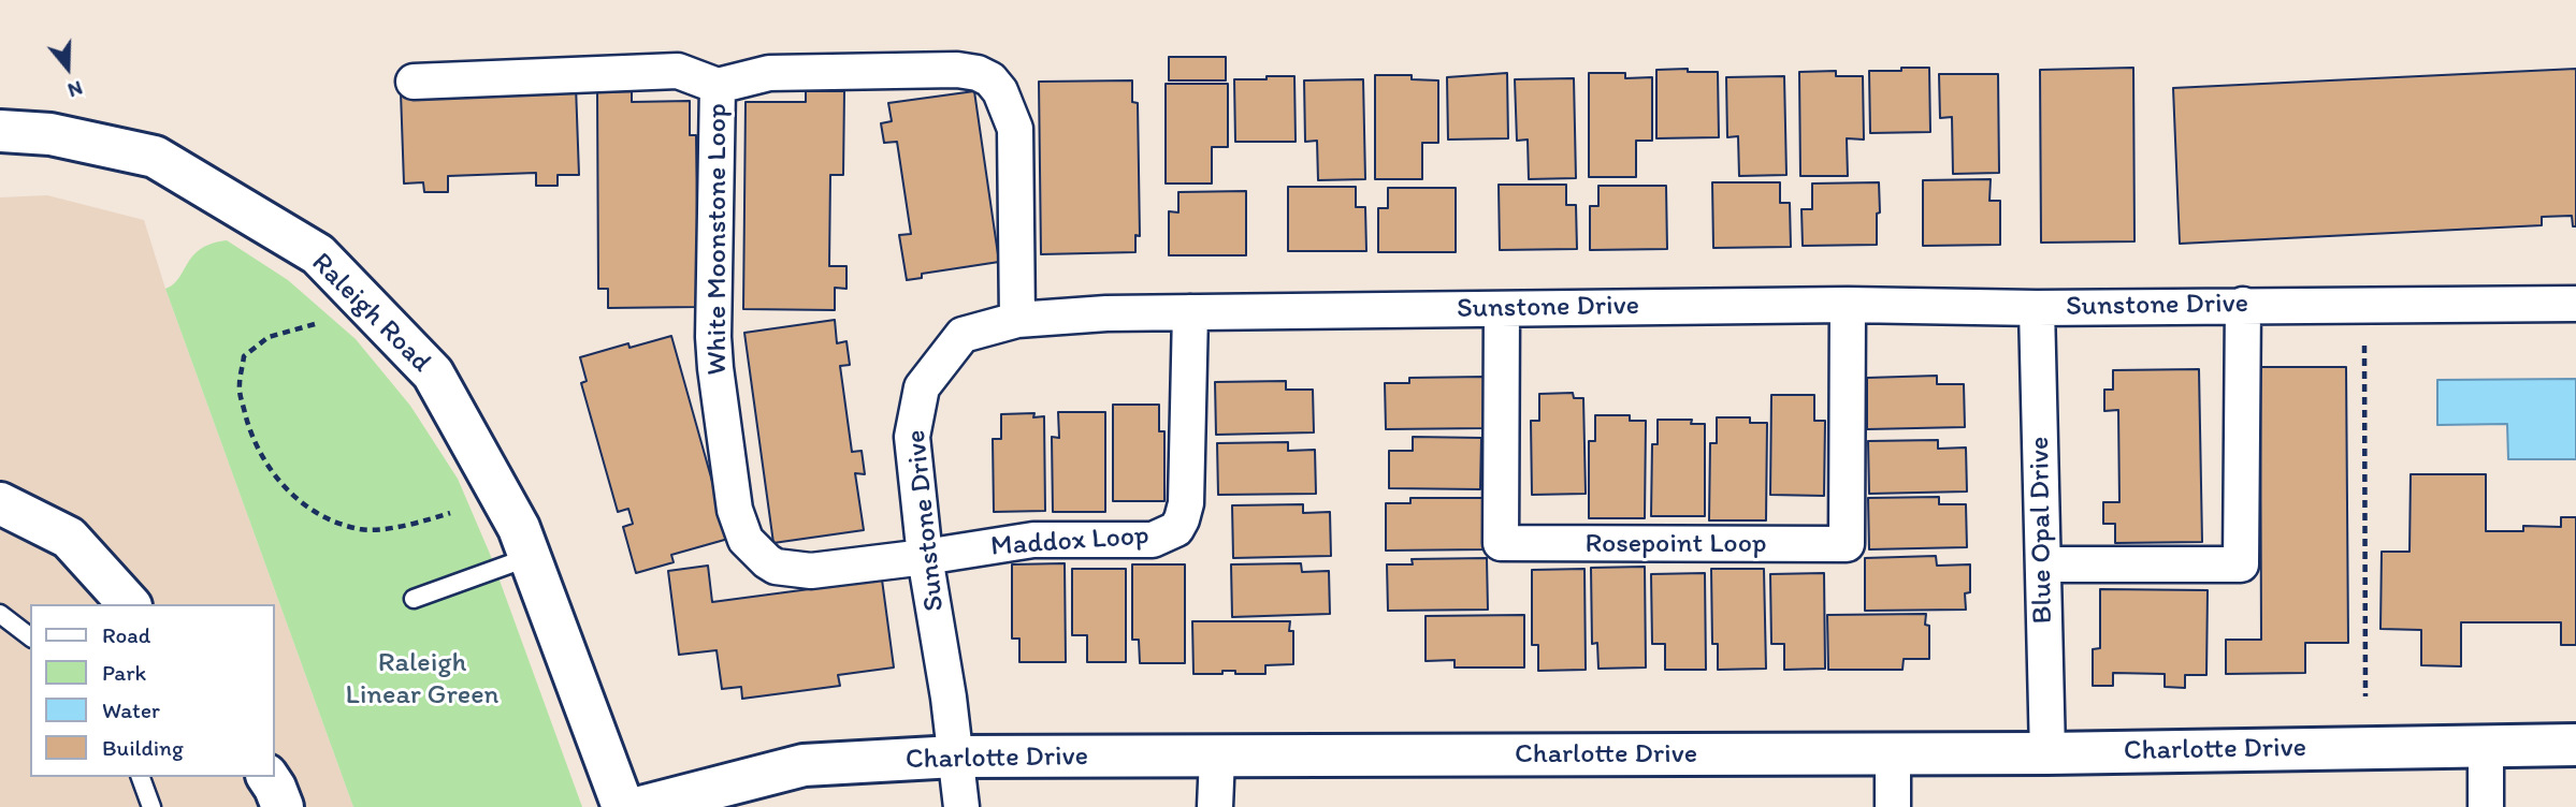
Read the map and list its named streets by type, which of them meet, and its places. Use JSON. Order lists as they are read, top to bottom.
{
  "streets": {
    "street": [
      "White Moonstone Loop",
      "Sunstone Drive",
      "Raleigh Road",
      "Blue Opal Drive",
      "Maddox Loop",
      "Rosepoint Loop",
      "Charlotte Drive"
    ]
  },
  "crossings": [
    ["White Moonstone Loop", "Sunstone Drive"],
    ["White Moonstone Loop", "Maddox Loop"],
    ["Sunstone Drive", "Blue Opal Drive"],
    ["Sunstone Drive", "Maddox Loop"],
    ["Sunstone Drive", "Rosepoint Loop"],
    ["Sunstone Drive", "Charlotte Drive"],
    ["Blue Opal Drive", "Charlotte Drive"]
  ],
  "parks": ["Raleigh Linear Green"],
  "legend": [
    "Road",
    "Park",
    "Water",
    "Building"
  ],
  "north": "bottom"
}
